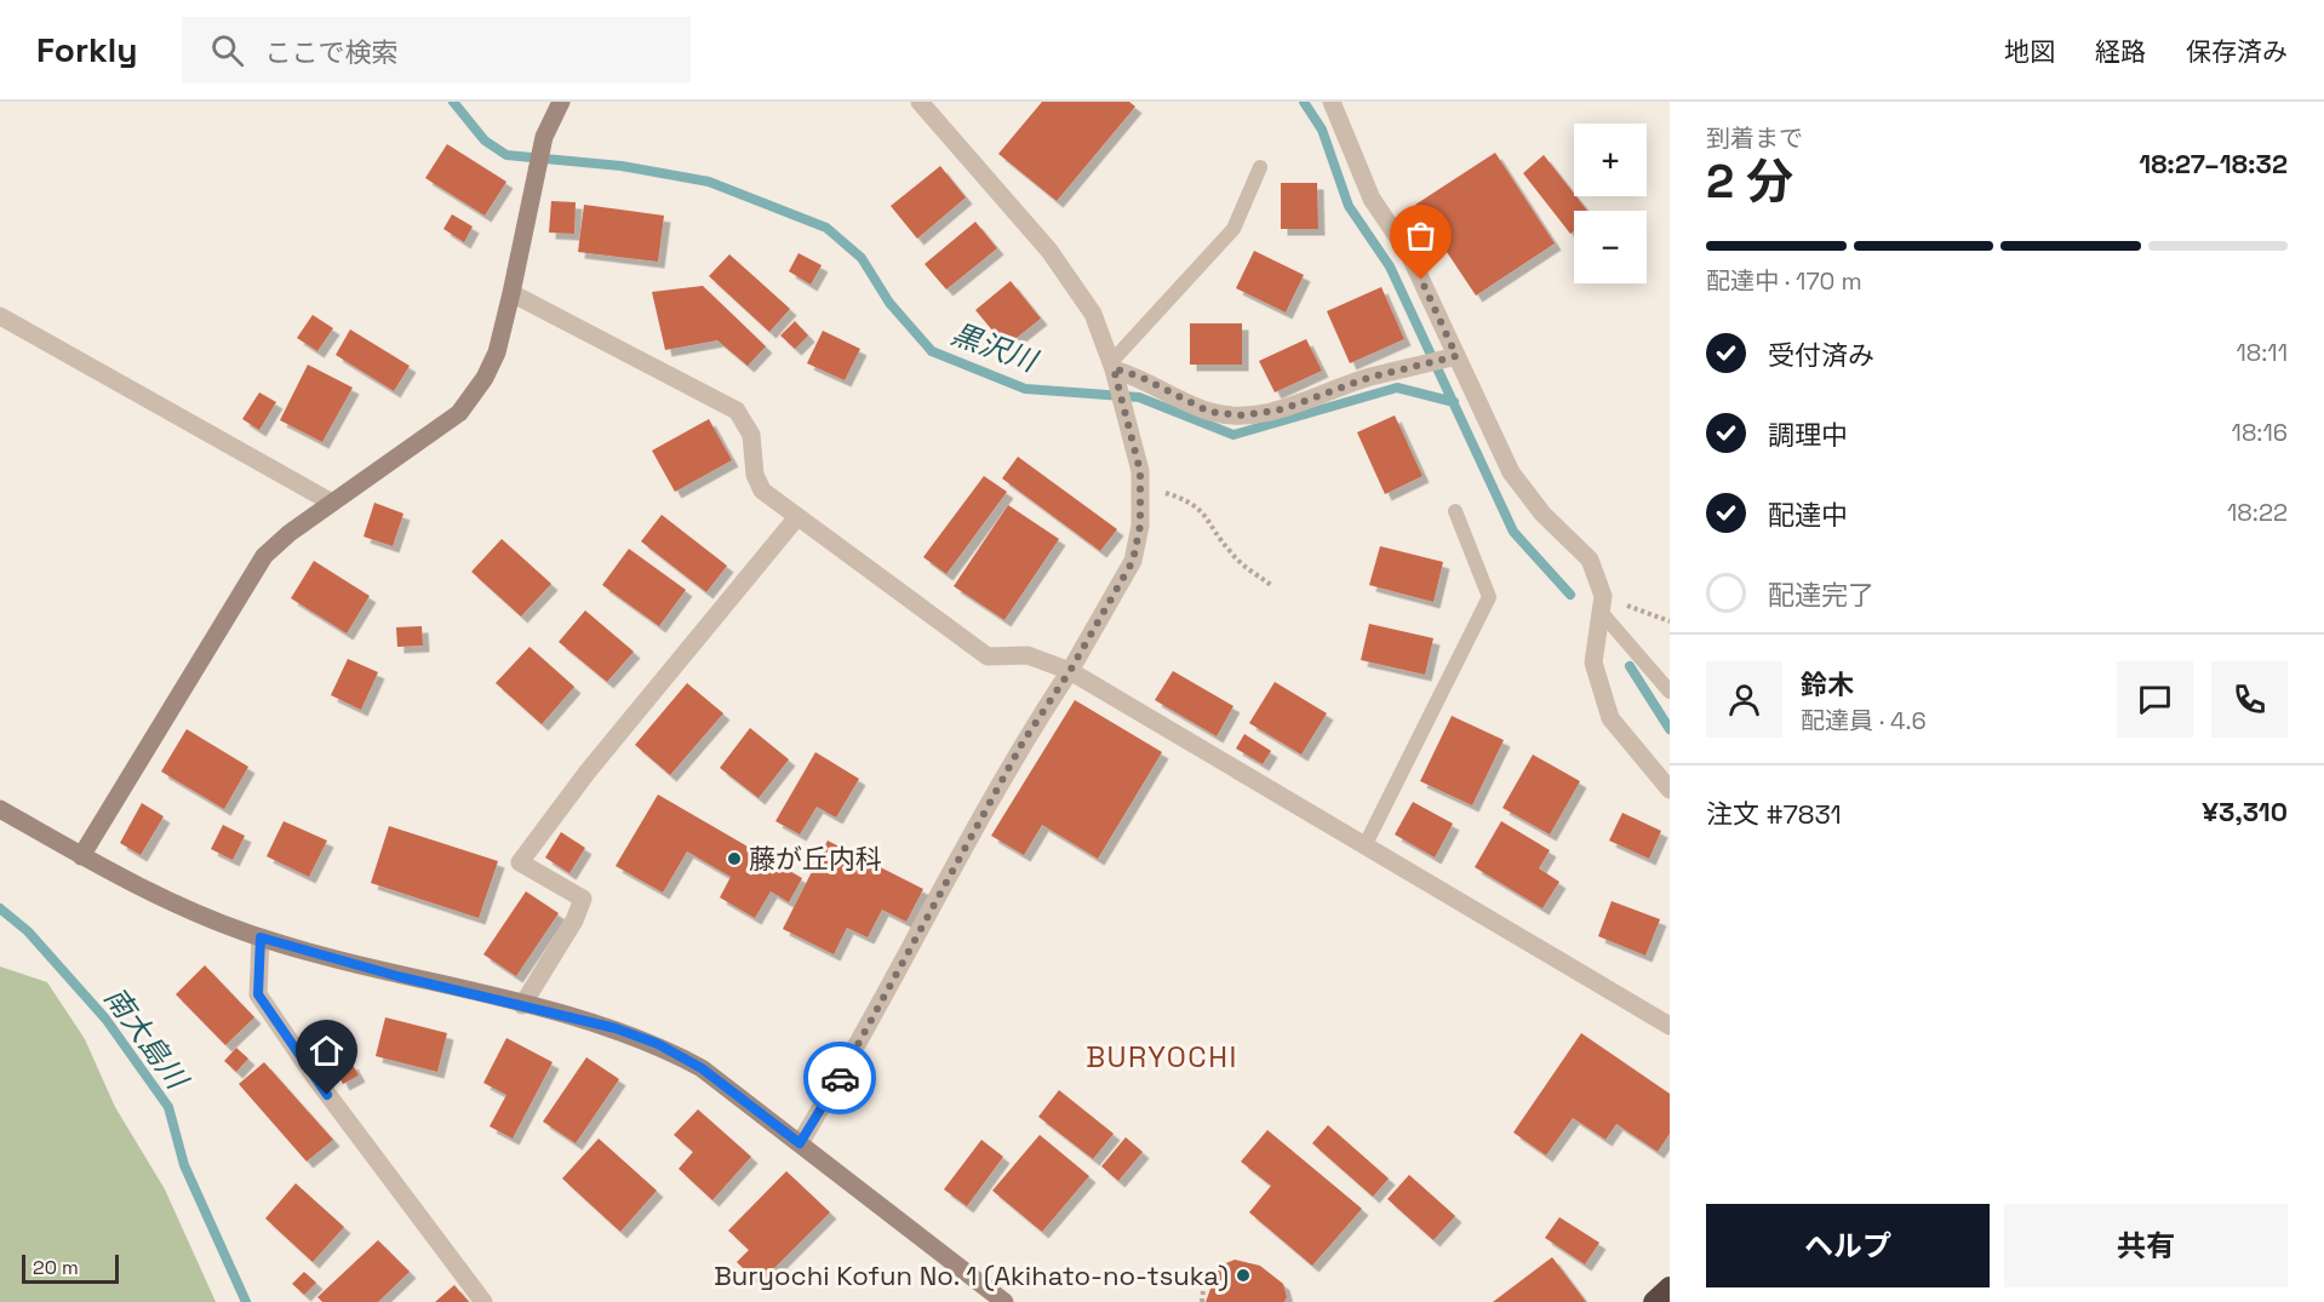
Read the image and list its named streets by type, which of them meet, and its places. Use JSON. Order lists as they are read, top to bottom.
{
  "districts": ["BURYOCHI"],
  "water": ["黒沢川", "南大島川"],
  "places": ["藤が丘内科", "Buryochi Kofun No. 1 (Akihato-no-tsuka)"],
  "scale_bar": "20 m",
  "page": {
    "header": "Forkly",
    "search": "ここで検索",
    "nav": ["地図", "経路", "保存済み"],
    "heading": ["2 分", "到着まで", "18:27–18:32"],
    "panel": [
      "鈴木",
      "配達員 · 4.6",
      "注文 #7831",
      "¥3,310"
    ],
    "map_buttons": ["+", "−"],
    "bar": "配達中 · 170 m",
    "list": [
      ["受付済み", "18:11"],
      ["調理中", "18:16"],
      ["配達中", "18:22"],
      "配達完了"
    ],
    "buttons": ["ヘルプ", "共有"],
    "scale": "20 m"
  }
}
